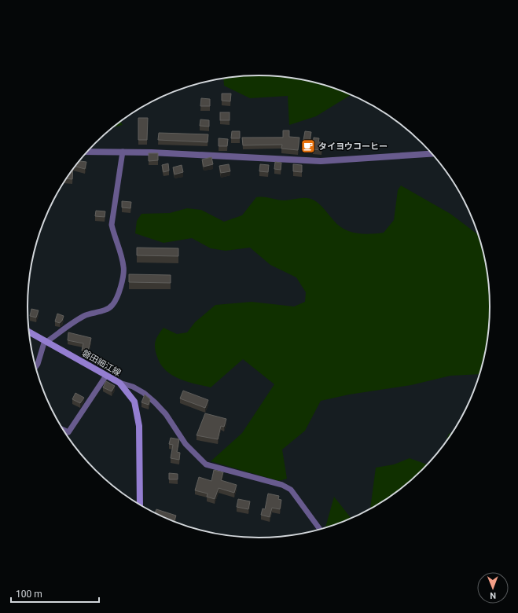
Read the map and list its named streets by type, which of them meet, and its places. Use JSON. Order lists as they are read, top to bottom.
{
  "streets": {
    "main road": ["磐田細江線"]
  },
  "places": {
    "cafe": ["タイヨウコーヒー"]
  },
  "scale_bar": "100 m",
  "north": "bottom"
}
